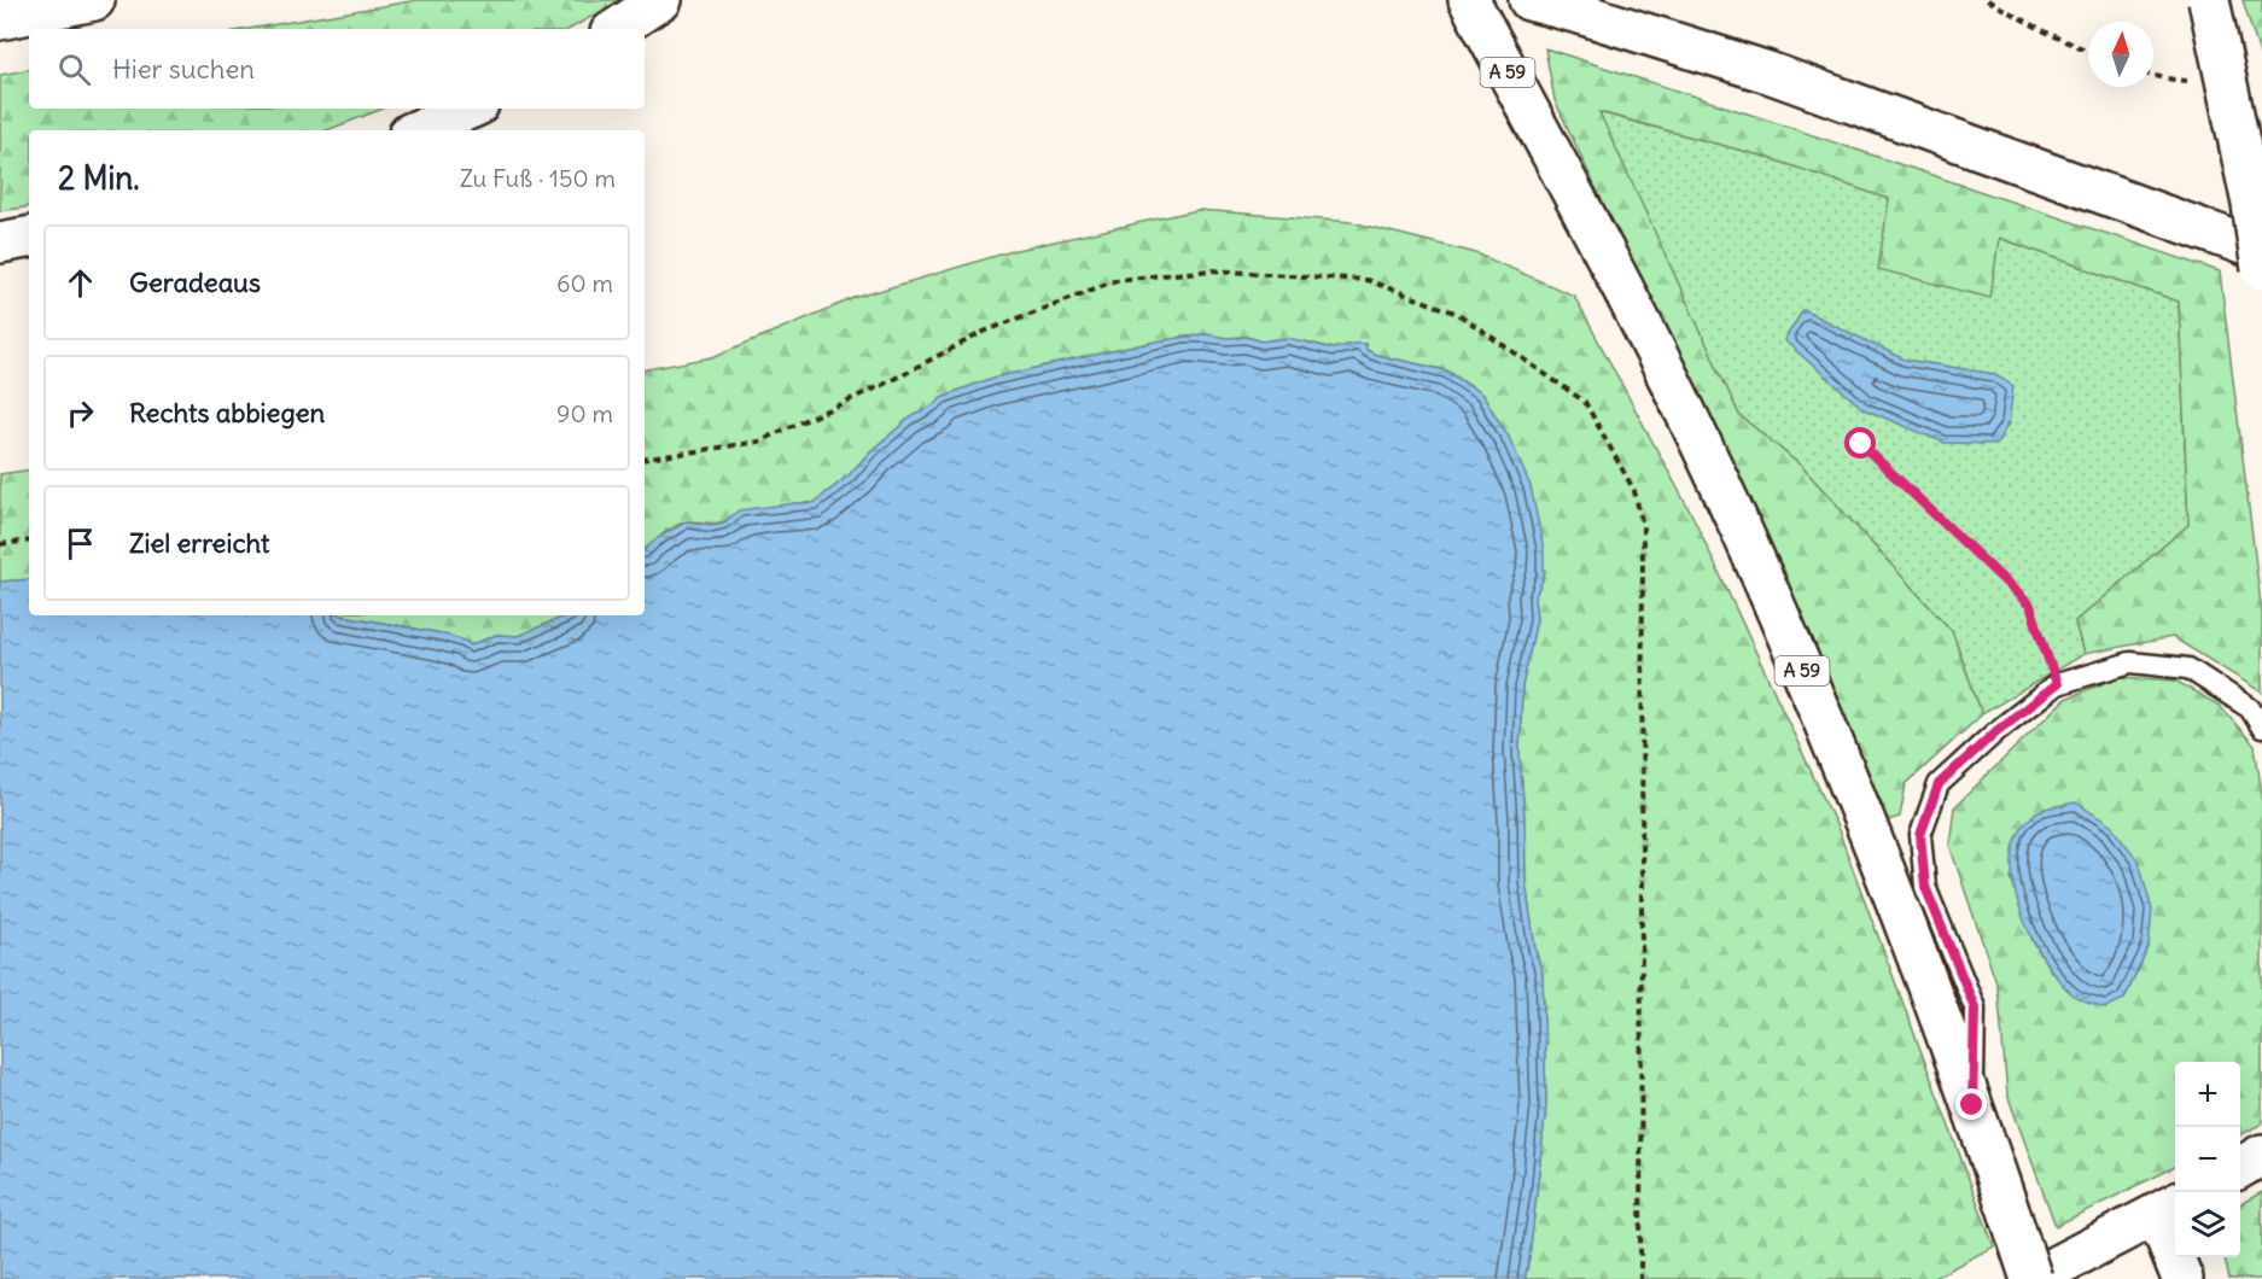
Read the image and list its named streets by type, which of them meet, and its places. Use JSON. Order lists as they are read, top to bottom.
{
  "streets": {
    "main road": ["A 59"]
  },
  "north": "top",
  "page": {
    "search": "Hier suchen",
    "heading": ["2 Min.", "Zu Fuß · 150 m"],
    "list": [
      ["Geradeaus", "60 m"],
      ["Rechts abbiegen", "90 m"],
      "Ziel erreicht"
    ],
    "map_buttons": ["+", "−"]
  }
}
